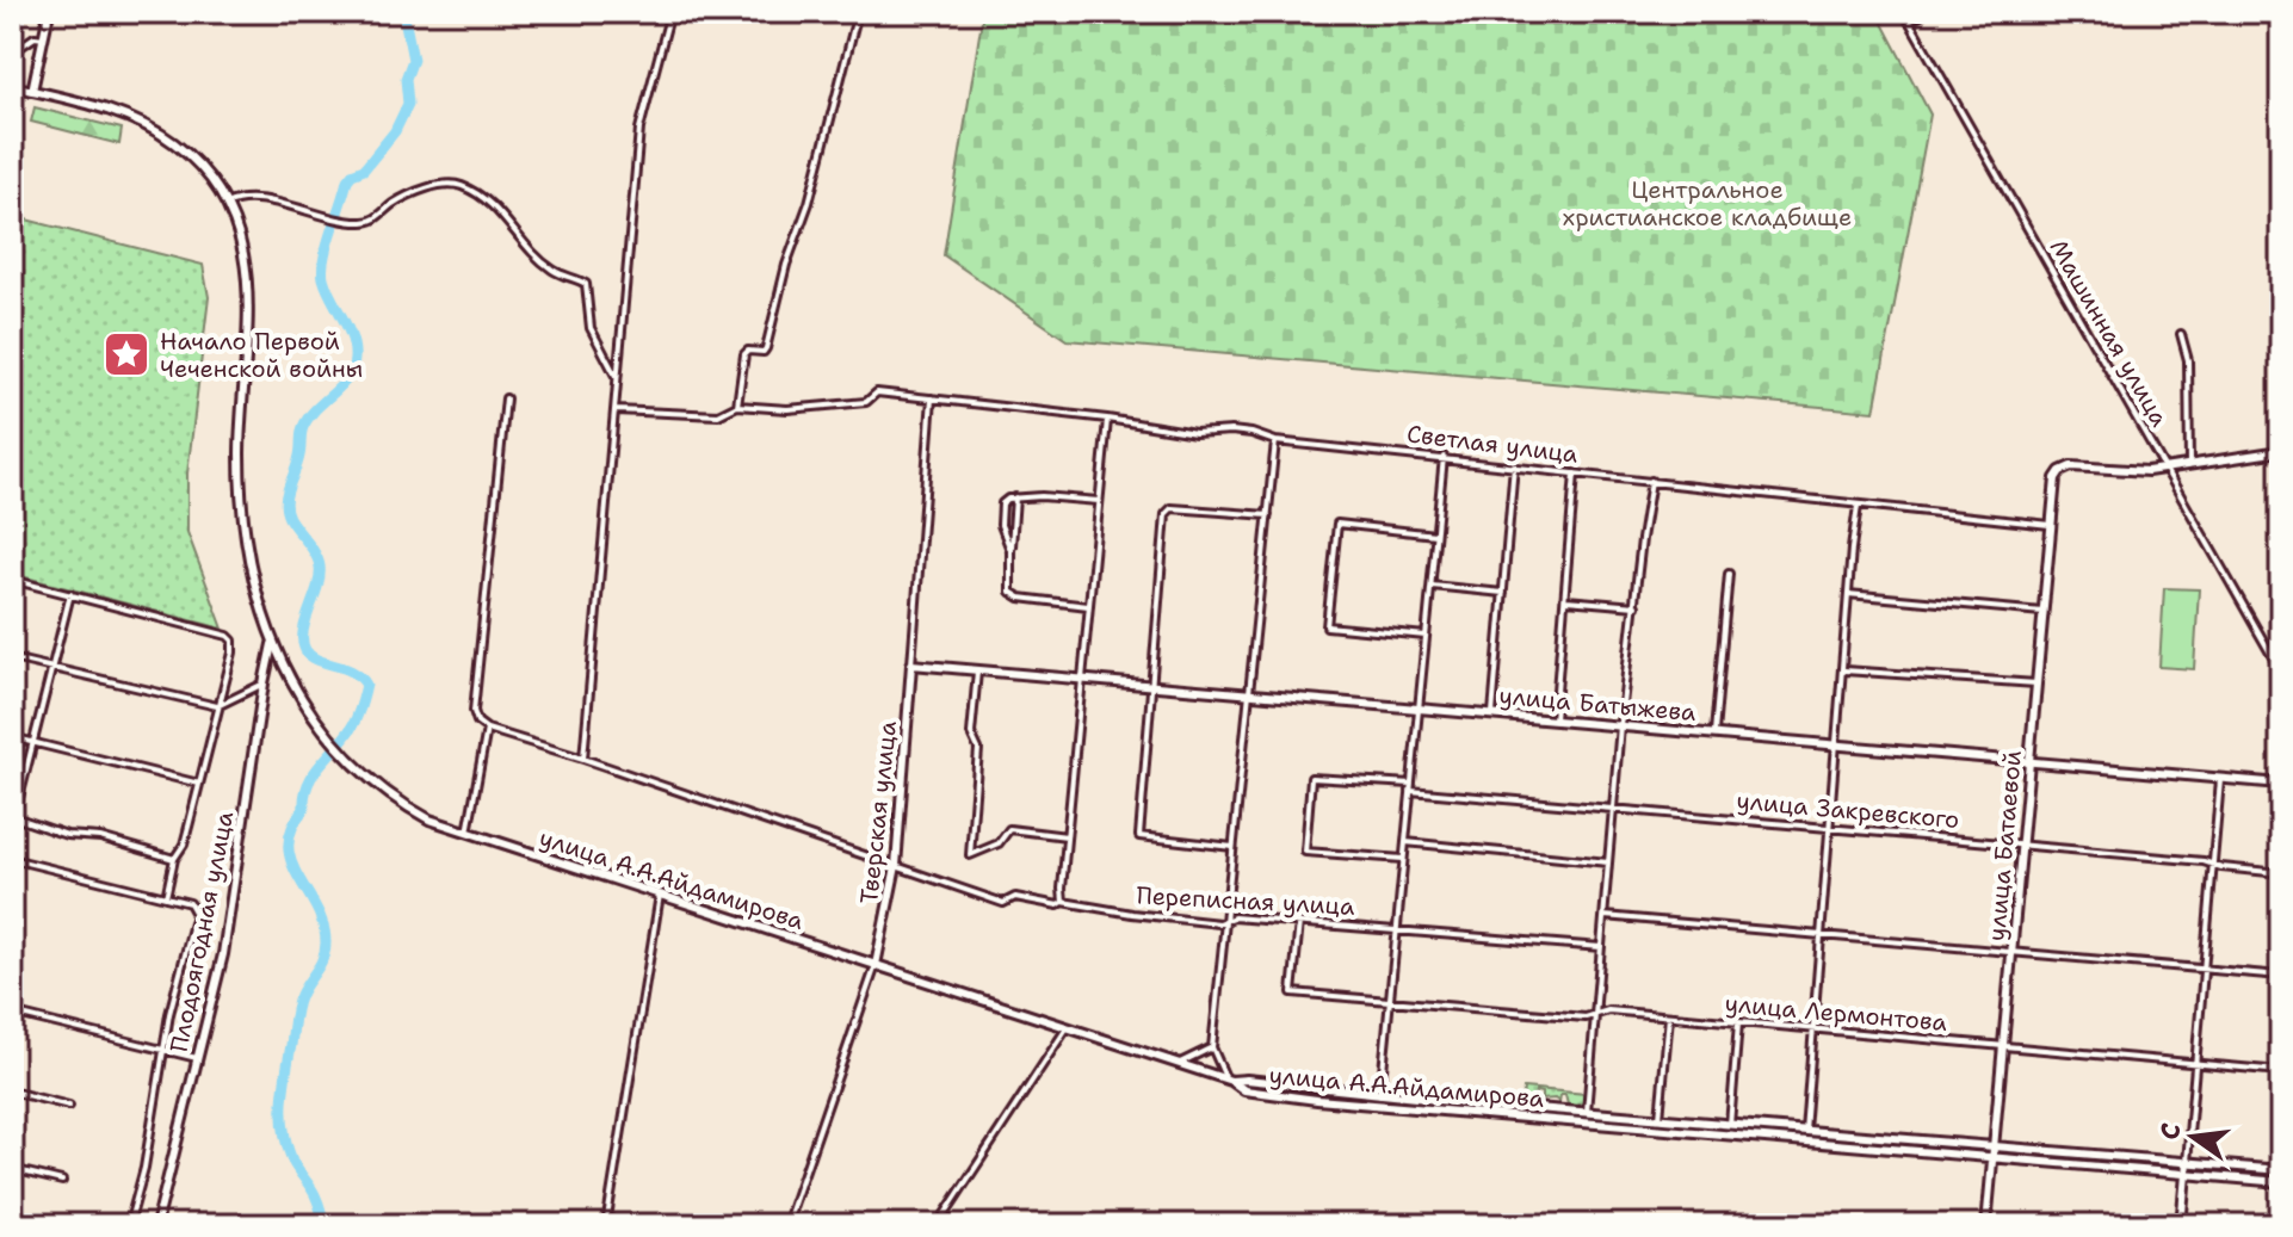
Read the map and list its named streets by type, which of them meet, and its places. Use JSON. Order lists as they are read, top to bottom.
{
  "streets": {
    "main road": [
      "улица Батыжева",
      "Тверская улица",
      "улица Батаевой",
      "улица А.А.Айдамирова",
      "Плодоягодная улица"
    ],
    "street": [
      "Машинная улица",
      "Светлая улица",
      "улица Закревского",
      "Переписная улица",
      "улица Лермонтова"
    ]
  },
  "crossings": [
    ["Машинная улица", "улица Батаевой"],
    ["Светлая улица", "Тверская улица"],
    ["Светлая улица", "улица Батаевой"],
    ["улица Батыжева", "Тверская улица"],
    ["улица Батыжева", "улица Батаевой"],
    ["улица Закревского", "улица Батаевой"],
    ["Тверская улица", "улица А.А.Айдамирова"],
    ["Тверская улица", "Переписная улица"],
    ["улица Батаевой", "улица А.А.Айдамирова"],
    ["улица Батаевой", "улица Лермонтова"],
    ["улица А.А.Айдамирова", "Плодоягодная улица"],
    ["Переписная улица", "улица Лермонтова"]
  ],
  "parks": ["Центральное христианское кладбище"],
  "places": {
    "place": ["Начало Первой Чеченской войны"]
  },
  "north": "left"
}
